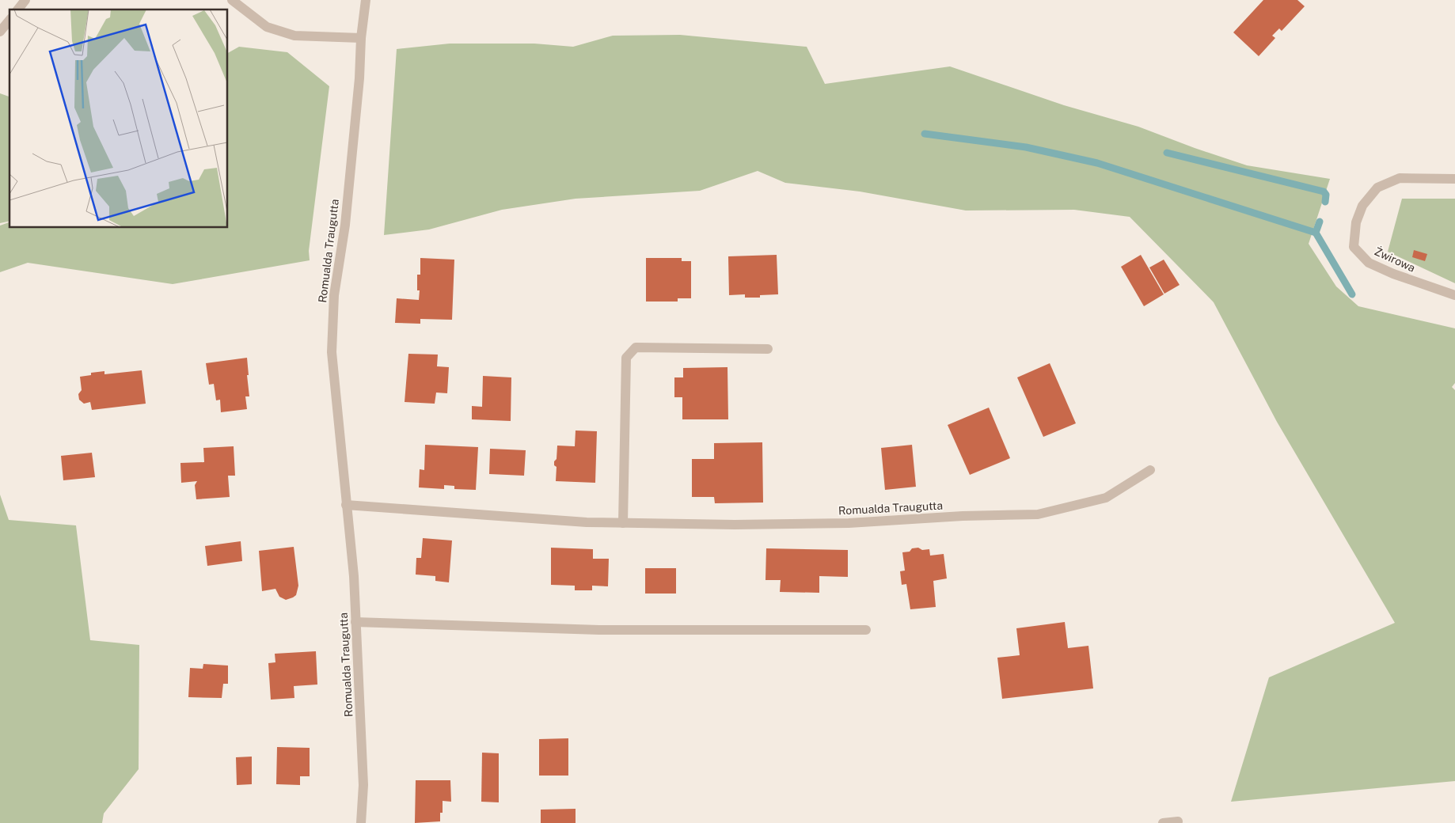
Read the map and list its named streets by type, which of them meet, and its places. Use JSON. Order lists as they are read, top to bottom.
{
  "streets": {
    "street": ["Romualda Traugutta", "Żwirowa"]
  }
}
